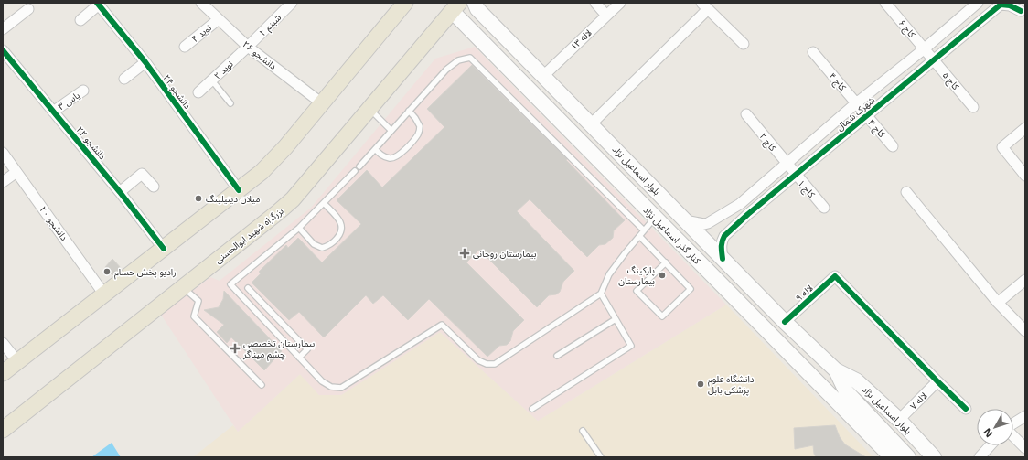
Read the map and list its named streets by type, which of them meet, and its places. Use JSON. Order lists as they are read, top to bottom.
{
  "streets": {
    "main road": ["بلوار اسماعیل نژاد", "بزرگراه شهید ابوالحسنی", "کنار گذر اسماعیل نژاد"],
    "street": [
      "شبنم ۲",
      "کاج ۶",
      "نوید ۴",
      "لاله ۱۳",
      "دانشجو ۲۶",
      "نوید ۲",
      "کاج ۵",
      "کاج ۴",
      "دانشجو ۲۴",
      "یاس ۳",
      "شهرک شمال",
      "کاج ۳",
      "کاج ۲",
      "دانشجو ۲۲",
      "کاج ۱",
      "دانشجو ۲۰",
      "لاله ۹",
      "لاله ۷"
    ]
  },
  "crossings": [
    ["شبنم ۲", "دانشجو ۲۶"],
    ["شبنم ۲", "نوید ۲"],
    ["کاج ۶", "کاج ۵"],
    ["کاج ۶", "شهرک شمال"],
    ["نوید ۴", "دانشجو ۲۶"],
    ["لاله ۱۳", "بلوار اسماعیل نژاد"],
    ["دانشجو ۲۶", "نوید ۲"],
    ["کاج ۵", "شهرک شمال"],
    ["کاج ۴", "شهرک شمال"],
    ["کاج ۴", "کاج ۳"],
    ["یاس ۳", "دانشجو ۲۲"],
    ["شهرک شمال", "کاج ۳"],
    ["شهرک شمال", "کاج ۲"],
    ["شهرک شمال", "بلوار اسماعیل نژاد"],
    ["شهرک شمال", "کاج ۱"],
    ["کاج ۲", "کاج ۱"],
    ["بلوار اسماعیل نژاد", "بزرگراه شهید ابوالحسنی"],
    ["بلوار اسماعیل نژاد", "کنار گذر اسماعیل نژاد"],
    ["بلوار اسماعیل نژاد", "لاله ۹"],
    ["بلوار اسماعیل نژاد", "لاله ۷"],
    ["بزرگراه شهید ابوالحسنی", "کنار گذر اسماعیل نژاد"],
    ["لاله ۹", "لاله ۷"]
  ],
  "places": {
    "other": [
      "میلان دیتیلینگ",
      "رادیو پخش حسام",
      "پارکینگ بیمارستان",
      "دانشگاه علوم پزشکی بابل"
    ],
    "health": ["بیمارستان روحانی", "بیمارستان تخصصی چشم میناگر"]
  },
  "north": "bottom left"
}
